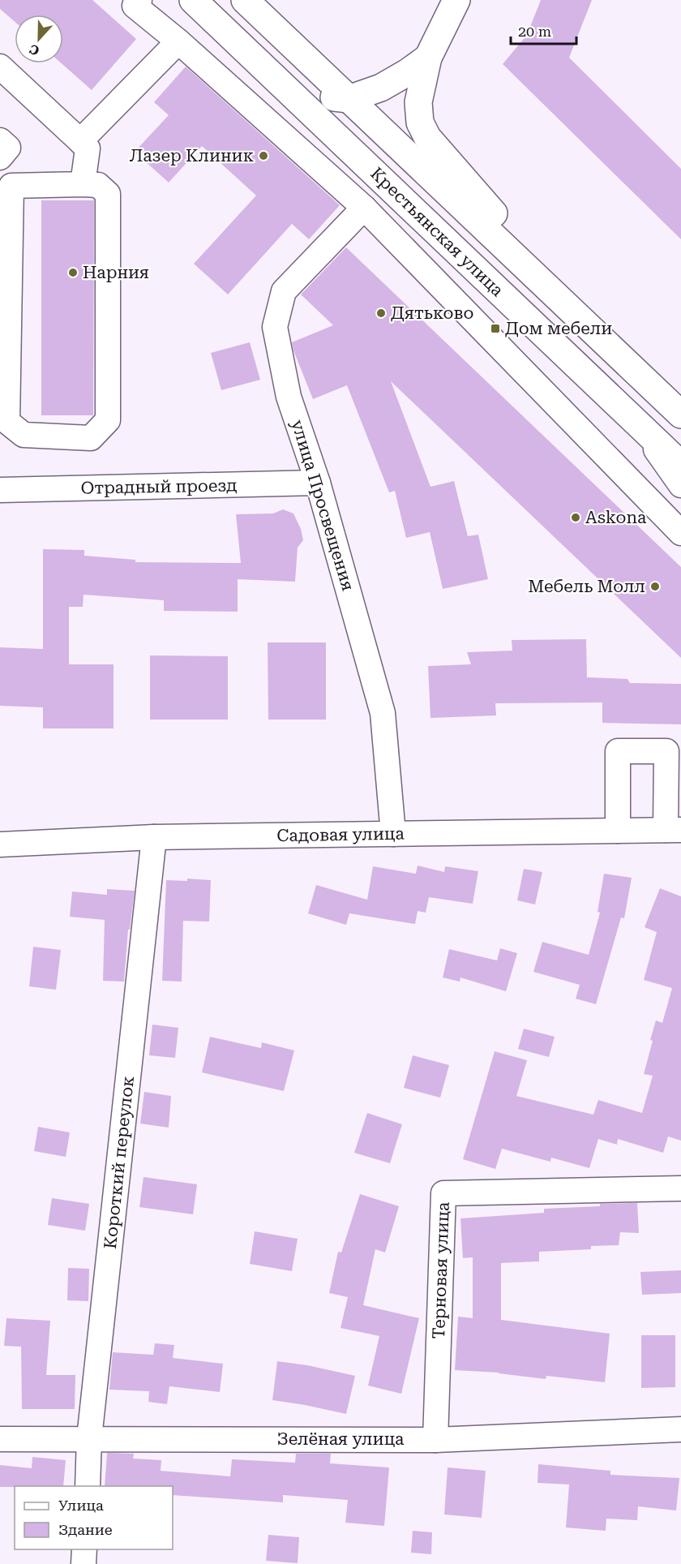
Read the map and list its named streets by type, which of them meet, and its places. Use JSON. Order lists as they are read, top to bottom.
{
  "streets": {
    "main road": ["Крестьянская улица"],
    "street": [
      "Отрадный проезд",
      "улица Просвещения",
      "Садовая улица",
      "Короткий переулок",
      "Терновая улица",
      "Зелёная улица"
    ]
  },
  "crossings": [
    ["Отрадный проезд", "улица Просвещения"],
    ["улица Просвещения", "Садовая улица"],
    ["Садовая улица", "Короткий переулок"],
    ["Короткий переулок", "Зелёная улица"],
    ["Терновая улица", "Зелёная улица"]
  ],
  "places": {
    "other": [
      "Лазер Клиник",
      "Нарния",
      "Дятьково",
      "Askona",
      "Мебель Молл"
    ],
    "transit": ["Дом мебели"]
  },
  "legend": ["Улица", "Здание"],
  "scale_bar": "20 m",
  "north": "bottom"
}
